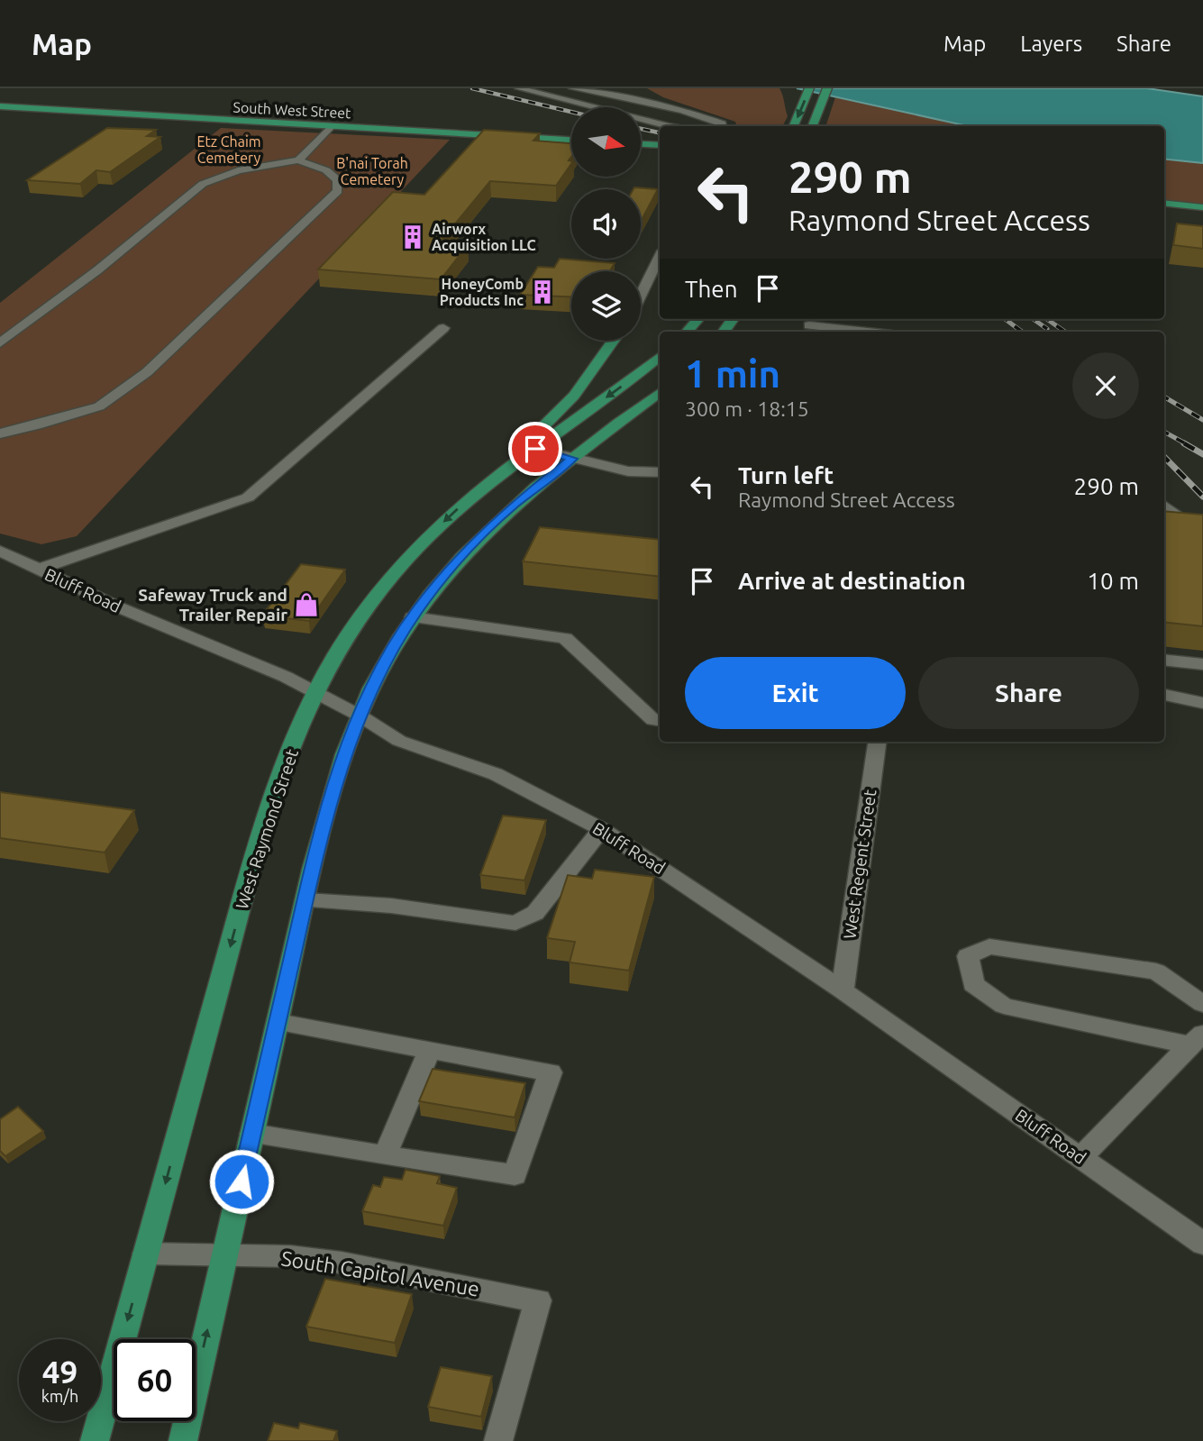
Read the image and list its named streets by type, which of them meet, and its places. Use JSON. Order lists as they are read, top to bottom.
{
  "streets": {
    "main road": ["South West Street", "West Raymond Street"],
    "street": ["Bluff Road", "West Regent Street", "South Capitol Avenue"]
  },
  "crossings": [
    ["Bluff Road", "West Raymond Street"],
    ["Bluff Road", "West Regent Street"],
    ["West Raymond Street", "South Capitol Avenue"]
  ],
  "parks": ["Etz Chaim Cemetery", "B'nai Torah Cemetery"],
  "places": {
    "building": ["Airworx Acquisition LLC", "HoneyComb Products Inc"],
    "shop": ["Safeway Truck and Trailer Repair"]
  },
  "north": "right",
  "page": {
    "header": "Map",
    "nav": ["Map", "Layers", "Share"],
    "turn": ["290 m", "Raymond Street Access"],
    "then": "Then",
    "heading": ["1 min", "300 m · 18:15"],
    "list": [
      {
        "name": "Turn left",
        "note": "Raymond Street Access",
        "value": "290 m"
      },
      {
        "name": "Arrive at destination",
        "value": "10 m"
      }
    ],
    "buttons": ["Exit", "Share"],
    "speed": "49 km/h",
    "limit": "60"
  }
}
